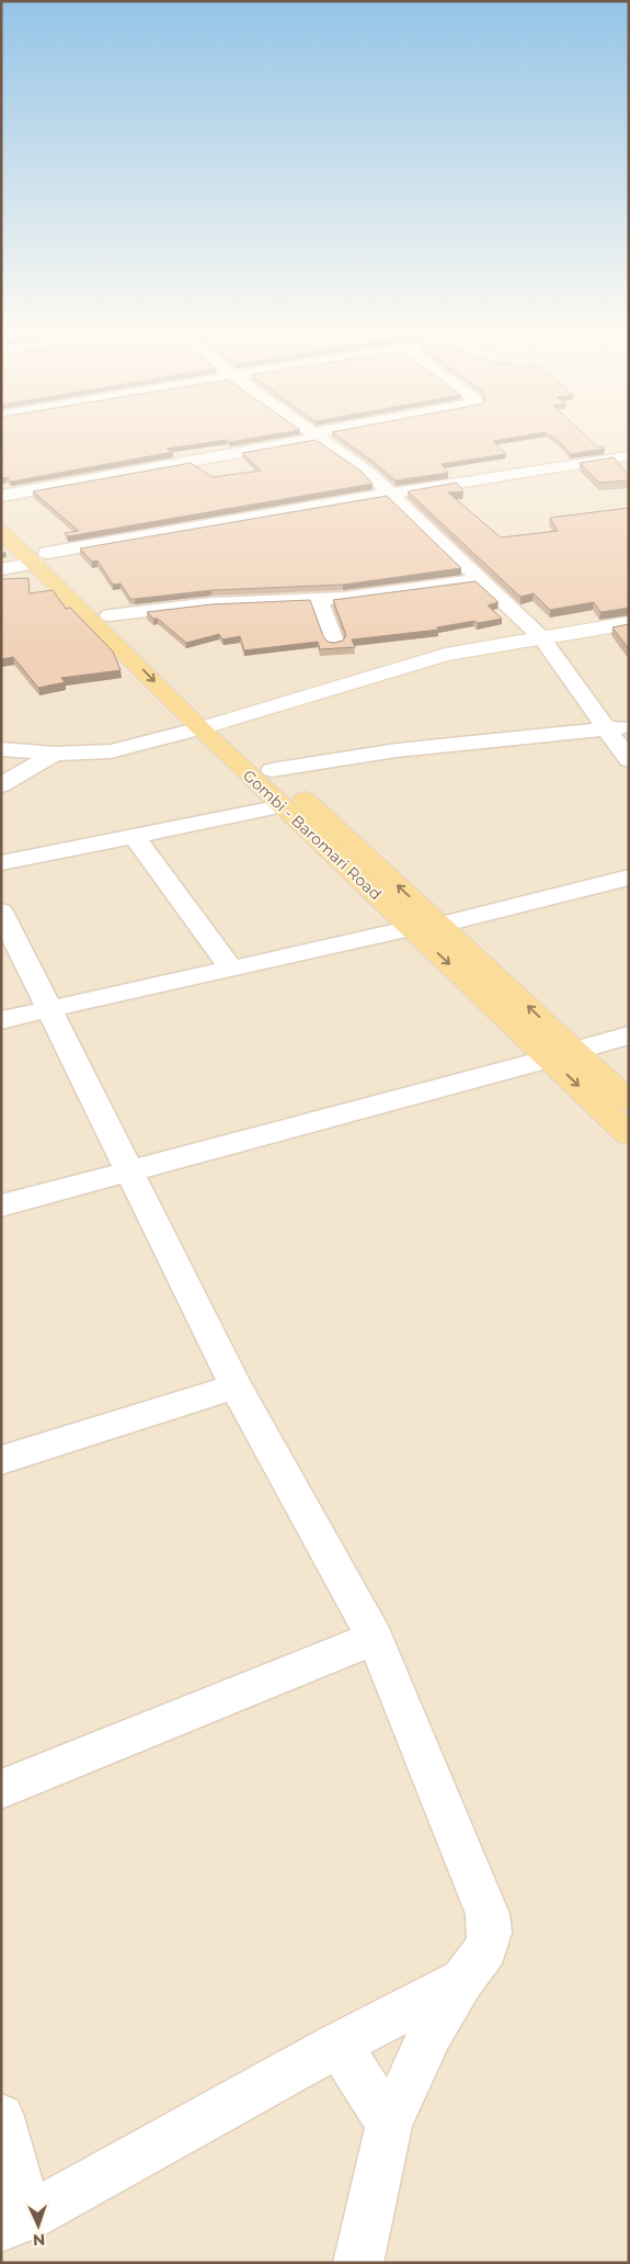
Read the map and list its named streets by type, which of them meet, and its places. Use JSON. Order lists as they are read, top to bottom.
{
  "streets": {
    "main road": ["Gombi - Baromari Road"]
  },
  "north": "bottom"
}
